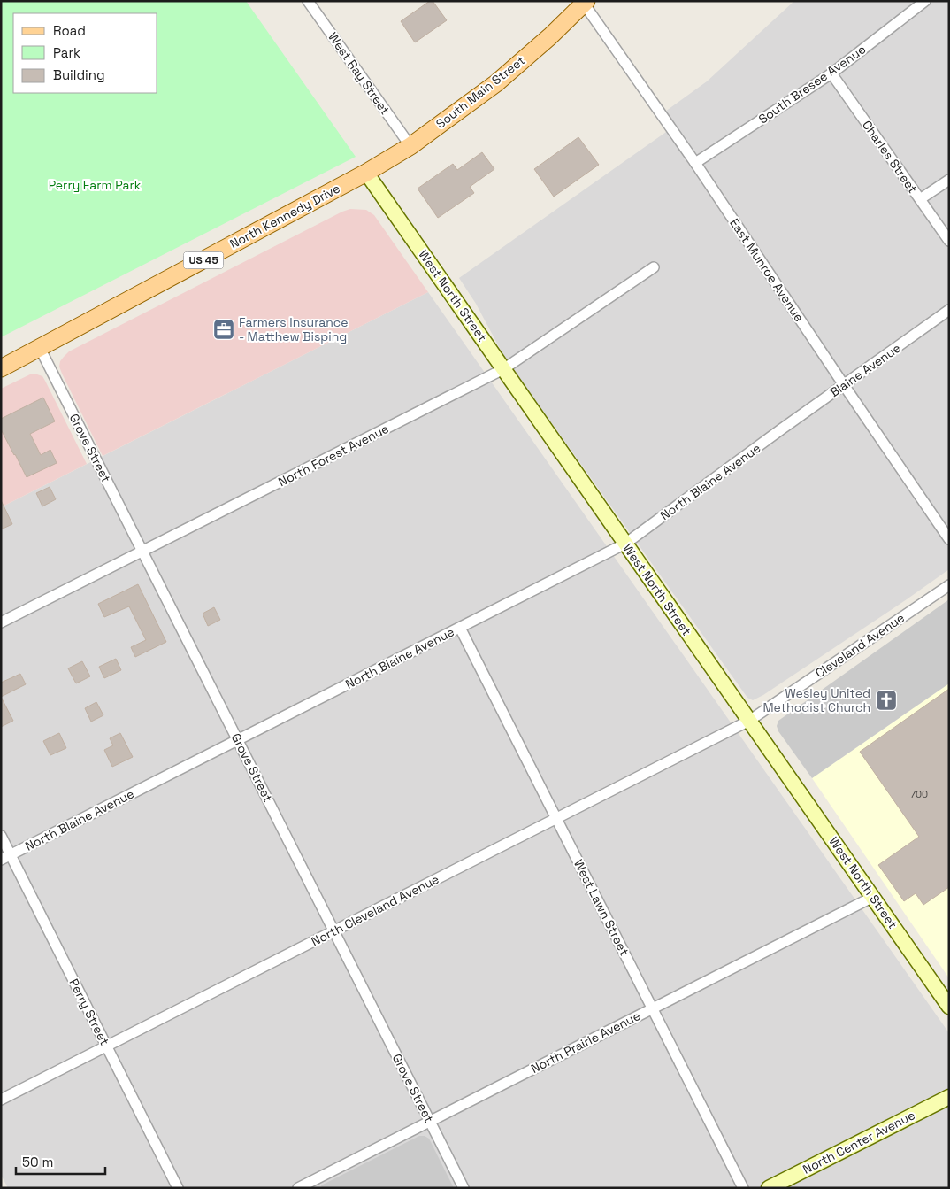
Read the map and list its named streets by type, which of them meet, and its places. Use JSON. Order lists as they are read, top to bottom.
{
  "streets": {
    "main road": [
      "South Main Street",
      "North Kennedy Drive",
      "US 45",
      "West North Street",
      "North Center Avenue"
    ],
    "street": [
      "West Ray Street",
      "South Bresee Avenue",
      "Charles Street",
      "East Munroe Avenue",
      "Blaine Avenue",
      "Grove Street",
      "North Forest Avenue",
      "North Blaine Avenue",
      "Cleveland Avenue",
      "West Lawn Street",
      "North Cleveland Avenue",
      "Perry Street",
      "North Prairie Avenue"
    ]
  },
  "crossings": [
    ["West Ray Street", "South Main Street"],
    ["South Bresee Avenue", "Charles Street"],
    ["South Bresee Avenue", "East Munroe Avenue"],
    ["South Main Street", "North Kennedy Drive"],
    ["South Main Street", "East Munroe Avenue"],
    ["South Main Street", "West North Street"],
    ["North Kennedy Drive", "US 45"],
    ["North Kennedy Drive", "West North Street"],
    ["North Kennedy Drive", "Grove Street"],
    ["US 45", "Grove Street"],
    ["East Munroe Avenue", "Blaine Avenue"],
    ["West North Street", "North Forest Avenue"],
    ["West North Street", "North Blaine Avenue"],
    ["West North Street", "Cleveland Avenue"],
    ["West North Street", "North Cleveland Avenue"],
    ["West North Street", "North Prairie Avenue"],
    ["Blaine Avenue", "North Blaine Avenue"],
    ["Grove Street", "North Forest Avenue"],
    ["Grove Street", "North Blaine Avenue"],
    ["Grove Street", "North Cleveland Avenue"],
    ["Grove Street", "North Prairie Avenue"],
    ["North Blaine Avenue", "West Lawn Street"],
    ["North Blaine Avenue", "Perry Street"],
    ["Cleveland Avenue", "North Cleveland Avenue"],
    ["West Lawn Street", "North Cleveland Avenue"],
    ["West Lawn Street", "North Prairie Avenue"],
    ["North Cleveland Avenue", "Perry Street"]
  ],
  "parks": ["Perry Farm Park"],
  "places": {
    "office": ["Farmers Insurance - Matthew Bisping"],
    "church": ["Wesley United Methodist Church"]
  },
  "house_numbers": ["700"],
  "legend": ["Road", "Park", "Building"],
  "scale_bar": "50 m"
}
